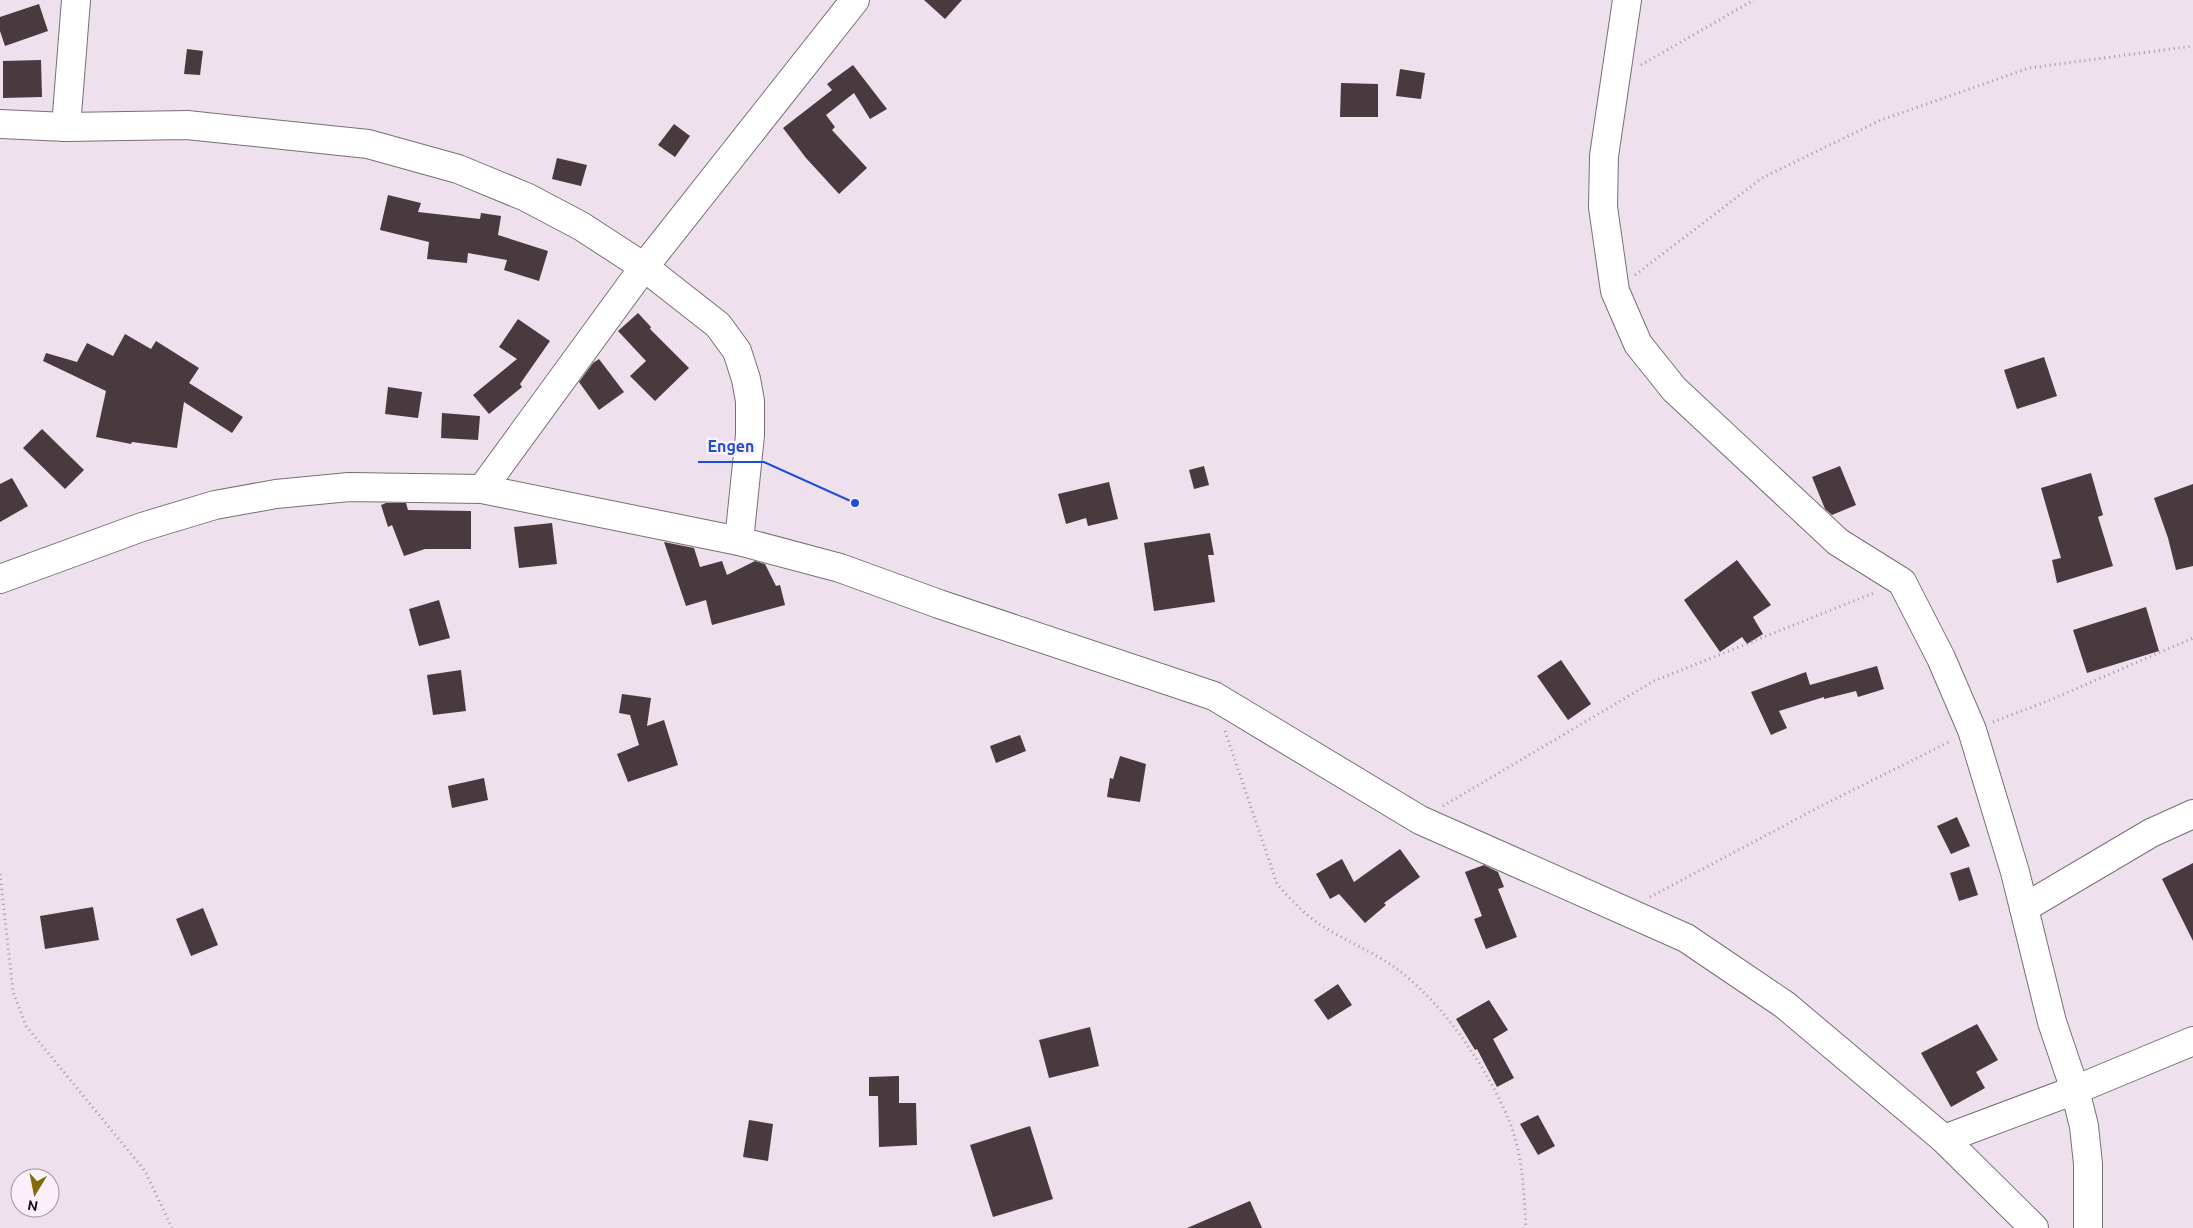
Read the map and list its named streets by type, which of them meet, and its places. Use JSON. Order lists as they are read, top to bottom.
{
  "places": ["Engen"],
  "north": "bottom"
}
